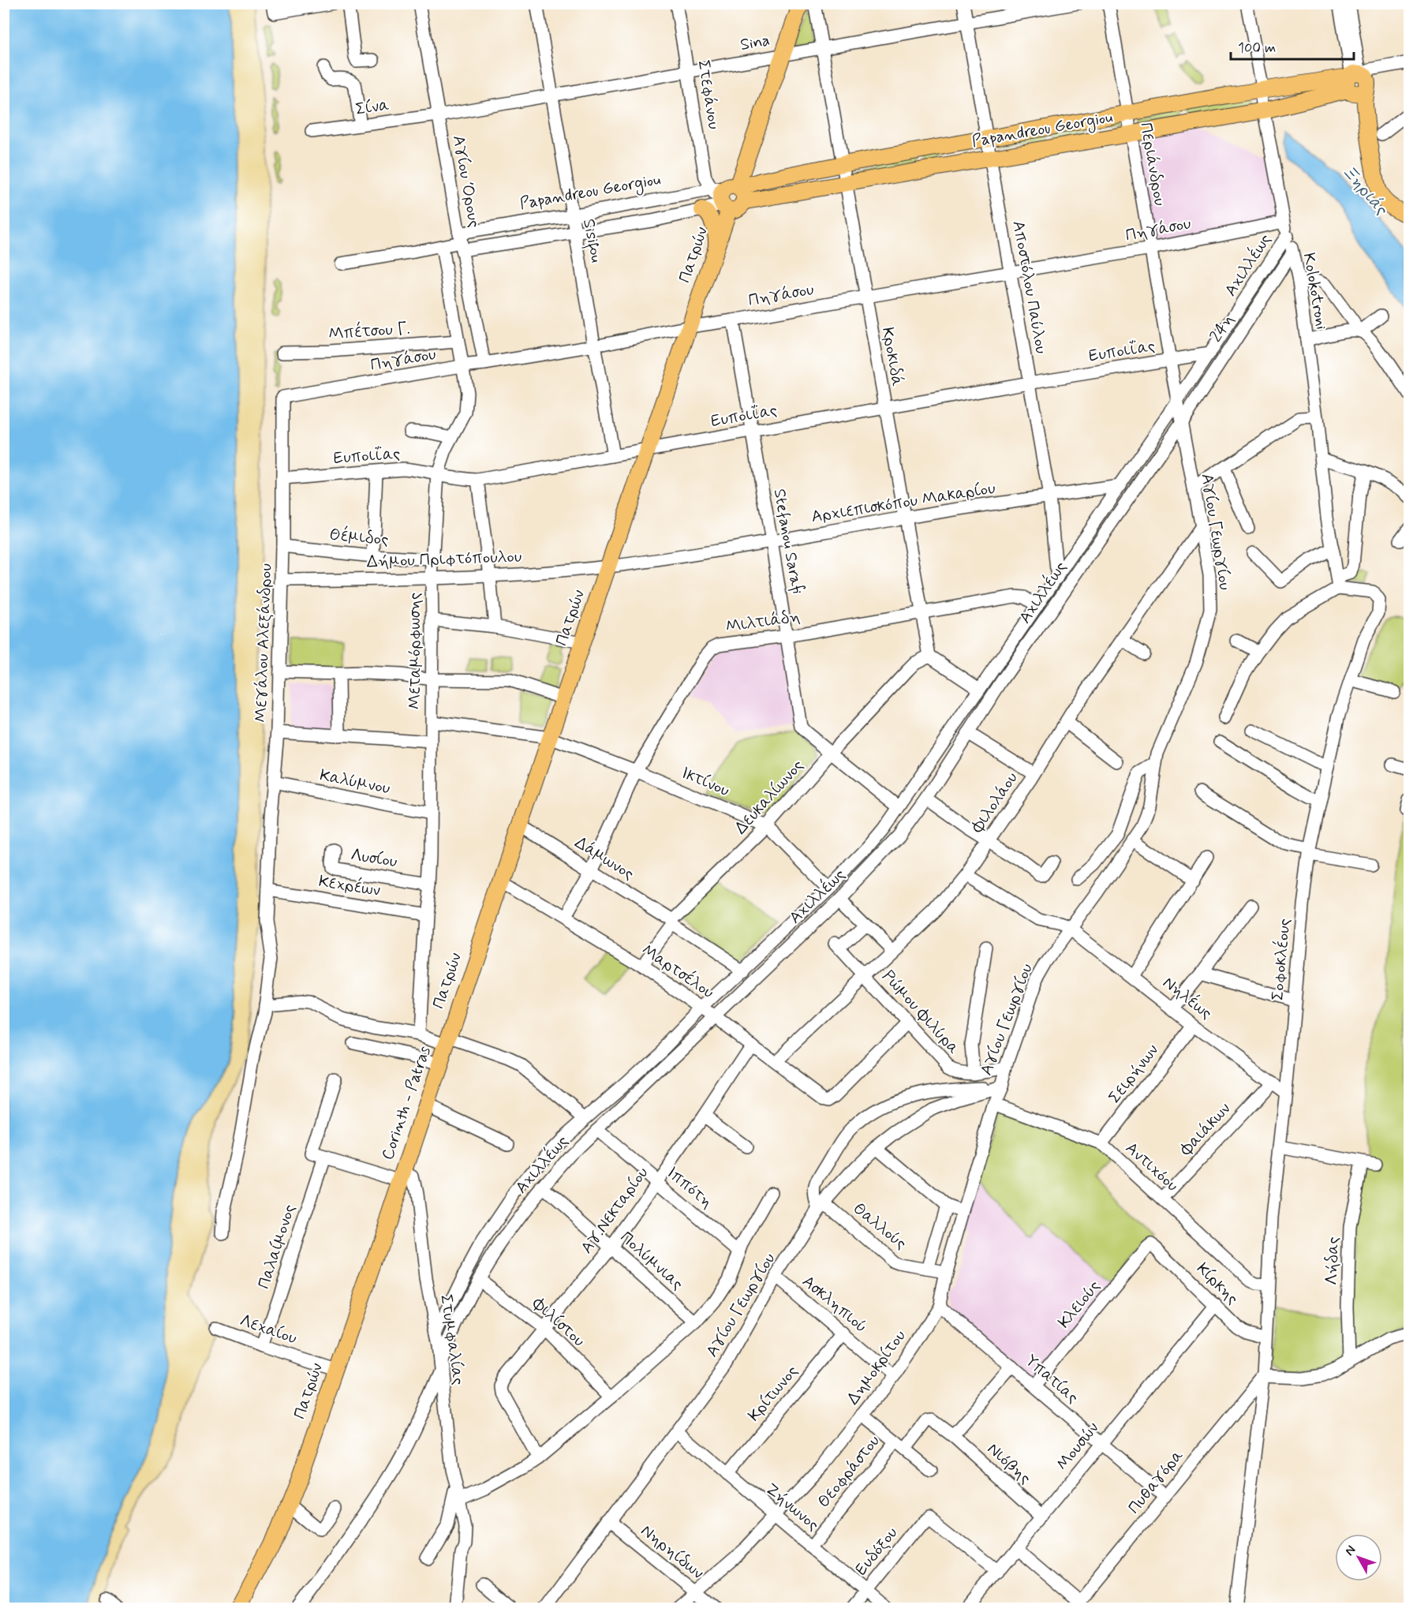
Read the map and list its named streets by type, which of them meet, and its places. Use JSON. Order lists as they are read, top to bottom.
{
  "streets": {
    "main road": ["Papandreou Georgiou", "Πατρών", "Corinth - Patras"],
    "street": [
      "Sina",
      "Στεφάνου",
      "Σίνα",
      "Περιάνδρου",
      "Αγίου Όρους",
      "Πηγάσου",
      "Sisifou",
      "Αχιλλέως",
      "Αποστόλου Παύλου",
      "Kolokotroni",
      "24η",
      "Μπέτσου Γ.",
      "Ευποιΐας",
      "Κροκιδά",
      "Αρχιεπισκόπου Μακαρίου",
      "Αγίου Γεωργίου",
      "Θέμιδος",
      "Stefanou Sarafi",
      "Δήμου Πριφτόπουλου",
      "Μιλτιάδη",
      "Μεγάλου Αλεξάνδρου",
      "Μεταμόρφωσης",
      "Καλύμνου",
      "Ικτίνου",
      "Δευκαλίωνος",
      "Φιλολάου",
      "Λυσίου",
      "Δάμωνος",
      "Κεχρέων",
      "Σοφοκλέους",
      "Μαρτσέλου",
      "Νηλέως",
      "Ρώμου Φιλύρα",
      "Σειρήνων",
      "Φαιάκων",
      "Αντιχόου",
      "Ιππότη",
      "Αγ.Νεκταρίου",
      "Θαλλούς",
      "Παλαίμονος",
      "Πολύμνιας",
      "Λήδας",
      "Κίρκης",
      "Ασκληπιού",
      "Κλειούς",
      "Φιλίστου",
      "Λεχαίου",
      "Στυμφαλίας",
      "Δημοκρίτου",
      "Υπατίας",
      "Κρίτωνος",
      "Μουσών",
      "Νιόβης",
      "Θεοφράστου",
      "Πυθαγόρα",
      "Ζήνωνος",
      "Ευδόξου",
      "Νηρηίδων"
    ]
  },
  "crossings": [
    ["Sina", "Στεφάνου"],
    ["Sina", "Σίνα"],
    ["Sina", "Αγίου Όρους"],
    ["Sina", "Sisifou"],
    ["Sina", "Αποστόλου Παύλου"],
    ["Sina", "Κροκιδά"],
    ["Στεφάνου", "Papandreou Georgiou"],
    ["Στεφάνου", "Πατρών"],
    ["Σίνα", "Αγίου Όρους"],
    ["Papandreou Georgiou", "Περιάνδρου"],
    ["Papandreou Georgiou", "Αγίου Όρους"],
    ["Papandreou Georgiou", "Sisifou"],
    ["Papandreou Georgiou", "Πατρών"],
    ["Papandreou Georgiou", "Αποστόλου Παύλου"],
    ["Papandreou Georgiou", "Kolokotroni"],
    ["Papandreou Georgiou", "Κροκιδά"],
    ["Papandreou Georgiou", "Μεταμόρφωσης"],
    ["Περιάνδρου", "Πηγάσου"],
    ["Περιάνδρου", "Αχιλλέως"],
    ["Περιάνδρου", "24η"],
    ["Περιάνδρου", "Ευποιΐας"],
    ["Περιάνδρου", "Αγίου Γεωργίου"],
    ["Αγίου Όρους", "Πηγάσου"],
    ["Πηγάσου", "Sisifou"],
    ["Πηγάσου", "Πατρών"],
    ["Πηγάσου", "Αποστόλου Παύλου"],
    ["Πηγάσου", "Kolokotroni"],
    ["Πηγάσου", "Κροκιδά"],
    ["Πηγάσου", "Stefanou Sarafi"],
    ["Πηγάσου", "Μεγάλου Αλεξάνδρου"],
    ["Πηγάσου", "Μεταμόρφωσης"],
    ["Sisifou", "Ευποιΐας"],
    ["Πατρών", "Ευποιΐας"],
    ["Πατρών", "Αρχιεπισκόπου Μακαρίου"],
    ["Πατρών", "Δήμου Πριφτόπουλου"],
    ["Πατρών", "Ικτίνου"],
    ["Πατρών", "Δάμωνος"],
    ["Πατρών", "Μαρτσέλου"],
    ["Πατρών", "Corinth - Patras"],
    ["Πατρών", "Λεχαίου"],
    ["Πατρών", "Στυμφαλίας"],
    ["Αχιλλέως", "Αποστόλου Παύλου"],
    ["Αχιλλέως", "Kolokotroni"],
    ["Αχιλλέως", "24η"],
    ["Αχιλλέως", "Ευποιΐας"],
    ["Αχιλλέως", "Αρχιεπισκόπου Μακαρίου"],
    ["Αχιλλέως", "Αγίου Γεωργίου"],
    ["Αχιλλέως", "Stefanou Sarafi"],
    ["Αχιλλέως", "Μιλτιάδη"],
    ["Αχιλλέως", "Ικτίνου"],
    ["Αχιλλέως", "Δάμωνος"],
    ["Αχιλλέως", "Μαρτσέλου"],
    ["Αχιλλέως", "Ιππότη"],
    ["Αχιλλέως", "Πολύμνιας"],
    ["Αχιλλέως", "Φιλίστου"],
    ["Αχιλλέως", "Στυμφαλίας"],
    ["Αποστόλου Παύλου", "Ευποιΐας"],
    ["Αποστόλου Παύλου", "Αρχιεπισκόπου Μακαρίου"],
    ["Kolokotroni", "24η"],
    ["Kolokotroni", "Σοφοκλέους"],
    ["24η", "Αγίου Γεωργίου"],
    ["Μπέτσου Γ.", "Μεταμόρφωσης"],
    ["Ευποιΐας", "Κροκιδά"],
    ["Ευποιΐας", "Stefanou Sarafi"],
    ["Ευποιΐας", "Μεγάλου Αλεξάνδρου"],
    ["Ευποιΐας", "Μεταμόρφωσης"],
    ["Κροκιδά", "Αρχιεπισκόπου Μακαρίου"],
    ["Κροκιδά", "Μιλτιάδη"],
    ["Κροκιδά", "Δευκαλίωνος"],
    ["Αρχιεπισκόπου Μακαρίου", "Stefanou Sarafi"],
    ["Αρχιεπισκόπου Μακαρίου", "Δήμου Πριφτόπουλου"],
    ["Αγίου Γεωργίου", "Φιλολάου"],
    ["Αγίου Γεωργίου", "Νηλέως"],
    ["Αγίου Γεωργίου", "Ρώμου Φιλύρα"],
    ["Αγίου Γεωργίου", "Θαλλούς"],
    ["Αγίου Γεωργίου", "Ασκληπιού"],
    ["Αγίου Γεωργίου", "Δημοκρίτου"],
    ["Αγίου Γεωργίου", "Ζήνωνος"],
    ["Αγίου Γεωργίου", "Νηρηίδων"],
    ["Θέμιδος", "Μεγάλου Αλεξάνδρου"],
    ["Θέμιδος", "Μεταμόρφωσης"],
    ["Stefanou Sarafi", "Μιλτιάδη"],
    ["Stefanou Sarafi", "Δευκαλίωνος"],
    ["Δήμου Πριφτόπουλου", "Μεγάλου Αλεξάνδρου"],
    ["Δήμου Πριφτόπουλου", "Μεταμόρφωσης"],
    ["Μιλτιάδη", "Ικτίνου"],
    ["Μιλτιάδη", "Δάμωνος"],
    ["Μιλτιάδη", "Μαρτσέλου"],
    ["Μεγάλου Αλεξάνδρου", "Καλύμνου"],
    ["Μεγάλου Αλεξάνδρου", "Κεχρέων"],
    ["Μεταμόρφωσης", "Καλύμνου"],
    ["Μεταμόρφωσης", "Ικτίνου"],
    ["Μεταμόρφωσης", "Λυσίου"],
    ["Μεταμόρφωσης", "Κεχρέων"],
    ["Ικτίνου", "Δευκαλίωνος"],
    ["Δευκαλίωνος", "Δάμωνος"],
    ["Δευκαλίωνος", "Μαρτσέλου"],
    ["Φιλολάου", "Μαρτσέλου"],
    ["Φιλολάου", "Νηλέως"],
    ["Φιλολάου", "Ρώμου Φιλύρα"],
    ["Σοφοκλέους", "Νηλέως"],
    ["Σοφοκλέους", "Αντιχόου"],
    ["Σοφοκλέους", "Κίρκης"],
    ["Σοφοκλέους", "Πυθαγόρα"],
    ["Μαρτσέλου", "Ρώμου Φιλύρα"],
    ["Μαρτσέλου", "Αγ.Νεκταρίου"],
    ["Νηλέως", "Σειρήνων"],
    ["Νηλέως", "Φαιάκων"],
    ["Σειρήνων", "Αντιχόου"],
    ["Corinth - Patras", "Στυμφαλίας"],
    ["Φαιάκων", "Αντιχόου"],
    ["Αντιχόου", "Δημοκρίτου"],
    ["Ιππότη", "Αγ.Νεκταρίου"],
    ["Αγ.Νεκταρίου", "Πολύμνιας"],
    ["Αγ.Νεκταρίου", "Φιλίστου"],
    ["Θαλλούς", "Δημοκρίτου"],
    ["Παλαίμονος", "Λεχαίου"],
    ["Κίρκης", "Κλειούς"],
    ["Κίρκης", "Μουσών"],
    ["Ασκληπιού", "Δημοκρίτου"],
    ["Ασκληπιού", "Κρίτωνος"],
    ["Κλειούς", "Υπατίας"],
    ["Δημοκρίτου", "Υπατίας"],
    ["Δημοκρίτου", "Ζήνωνος"],
    ["Δημοκρίτου", "Νηρηίδων"],
    ["Υπατίας", "Μουσών"],
    ["Υπατίας", "Πυθαγόρα"],
    ["Κρίτωνος", "Ζήνωνος"],
    ["Μουσών", "Νιόβης"],
    ["Μουσών", "Ευδόξου"],
    ["Νιόβης", "Θεοφράστου"],
    ["Θεοφράστου", "Ζήνωνος"],
    ["Ζήνωνος", "Ευδόξου"]
  ],
  "water": ["Ξηριάς"],
  "scale_bar": "100 m",
  "north": "top left"
}
